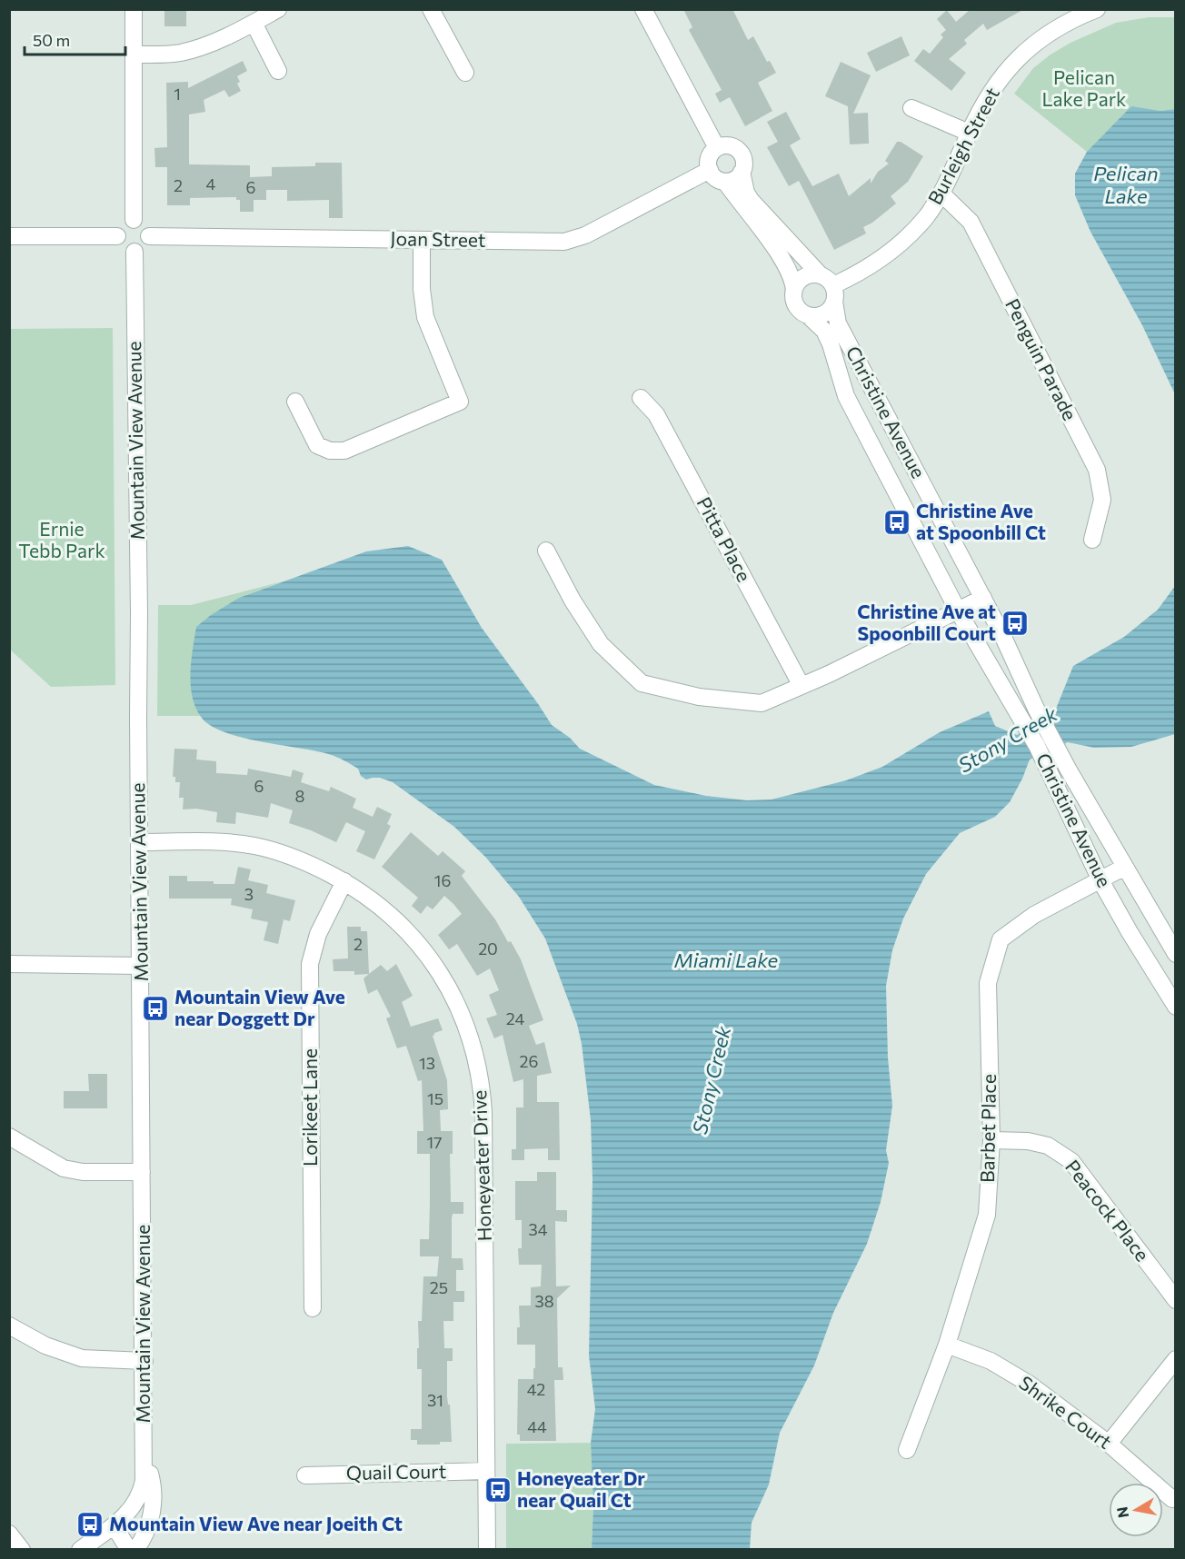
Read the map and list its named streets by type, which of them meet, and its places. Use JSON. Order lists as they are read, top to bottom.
{
  "streets": {
    "street": [
      "Burleigh Street",
      "Joan Street",
      "Penguin Parade",
      "Christine Avenue",
      "Mountain View Avenue",
      "Pitta Place",
      "Lorikeet Lane",
      "Barbet Place",
      "Honeyeater Drive",
      "Peacock Place",
      "Shrike Court",
      "Quail Court"
    ]
  },
  "crossings": [
    ["Burleigh Street", "Penguin Parade"],
    ["Burleigh Street", "Christine Avenue"],
    ["Joan Street", "Mountain View Avenue"],
    ["Christine Avenue", "Barbet Place"],
    ["Mountain View Avenue", "Honeyeater Drive"],
    ["Lorikeet Lane", "Honeyeater Drive"],
    ["Barbet Place", "Peacock Place"],
    ["Barbet Place", "Shrike Court"],
    ["Honeyeater Drive", "Quail Court"]
  ],
  "water": ["Pelican Lake", "Stony Creek", "Miami Lake"],
  "parks": ["Pelican Lake Park", "Ernie Tebb Park"],
  "places": {
    "bus stop": [
      "Christine Ave at Spoonbill Ct",
      "Christine Ave at Spoonbill Court",
      "Mountain View Ave near Doggett Dr",
      "Honeyeater Dr near Quail Ct",
      "Mountain View Ave near Joeith Ct"
    ]
  },
  "house_numbers": [
    "1",
    "4",
    "2",
    "6",
    "6",
    "8",
    "16",
    "3",
    "2",
    "20",
    "24",
    "26",
    "13",
    "15",
    "17",
    "34",
    "25",
    "38",
    "42",
    "31",
    "44"
  ],
  "scale_bar": "50 m",
  "north": "left"
}
